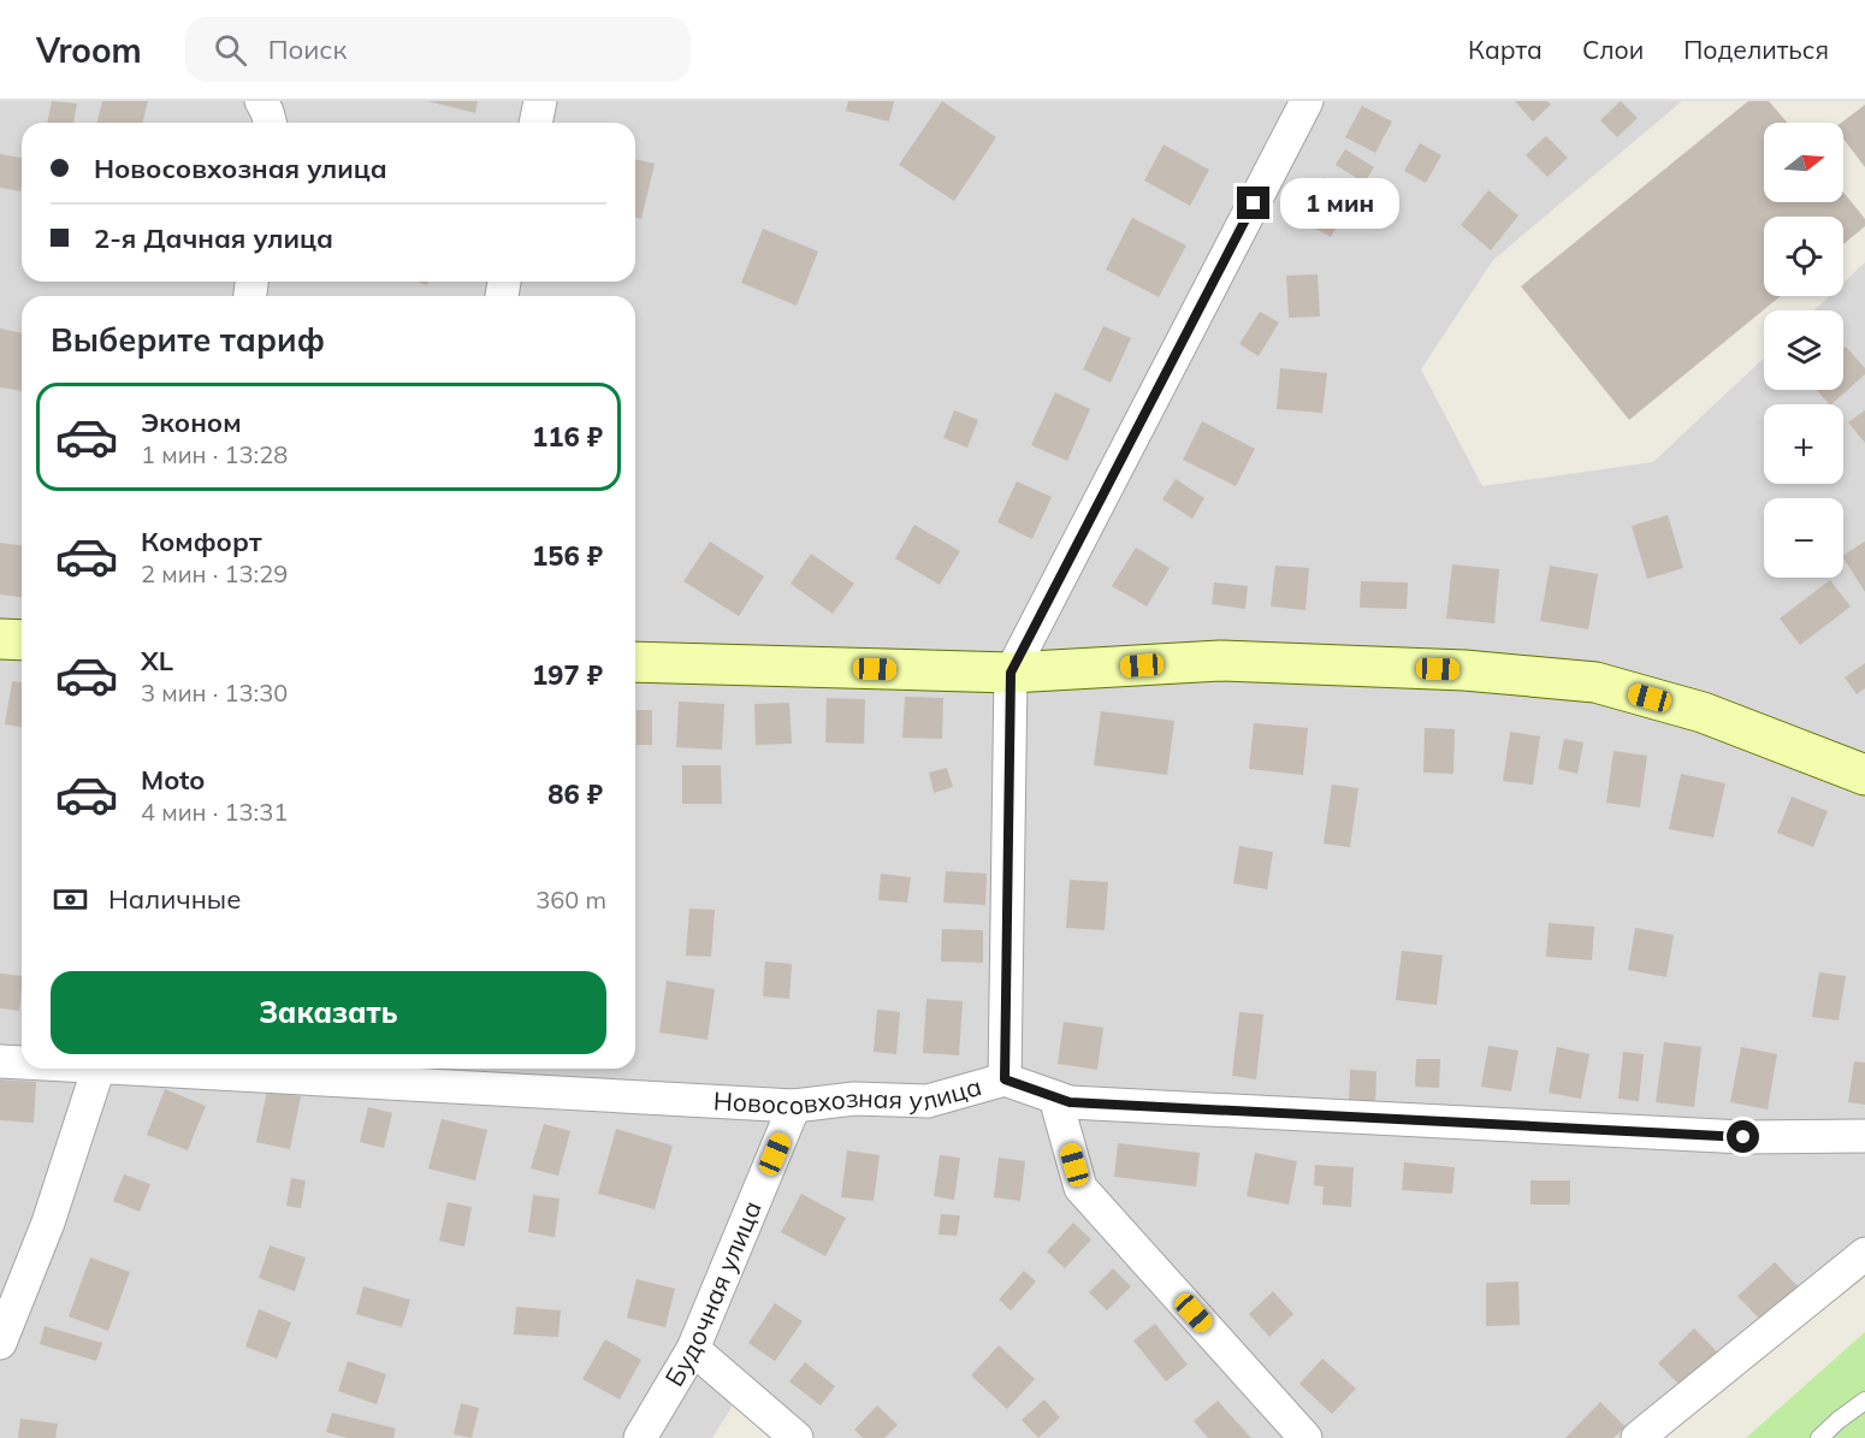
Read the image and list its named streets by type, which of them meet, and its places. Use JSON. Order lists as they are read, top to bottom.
{
  "streets": {
    "street": ["Новосовхозная улица", "Будочная улица"]
  },
  "crossings": [
    ["Новосовхозная улица", "Будочная улица"]
  ],
  "north": "right",
  "page": {
    "header": "Vroom",
    "search": "Поиск",
    "nav": ["Карта", "Слои", "Поделиться"],
    "map_buttons": ["+", "−"],
    "banner": ["Новосовхозная улица", "2-я Дачная улица"],
    "bubble": "1 мин",
    "heading": "Выберите тариф",
    "list": [
      {
        "name": "Эконом",
        "note": "1 мин · 13:28",
        "value": "116 ₽"
      },
      {
        "name": "Комфорт",
        "note": "2 мин · 13:29",
        "value": "156 ₽"
      },
      {
        "name": "XL",
        "note": "3 мин · 13:30",
        "value": "197 ₽"
      },
      {
        "name": "Moto",
        "note": "4 мин · 13:31",
        "value": "86 ₽"
      }
    ],
    "pay": ["Наличные", "360 m"],
    "buttons": "Заказать"
  }
}
